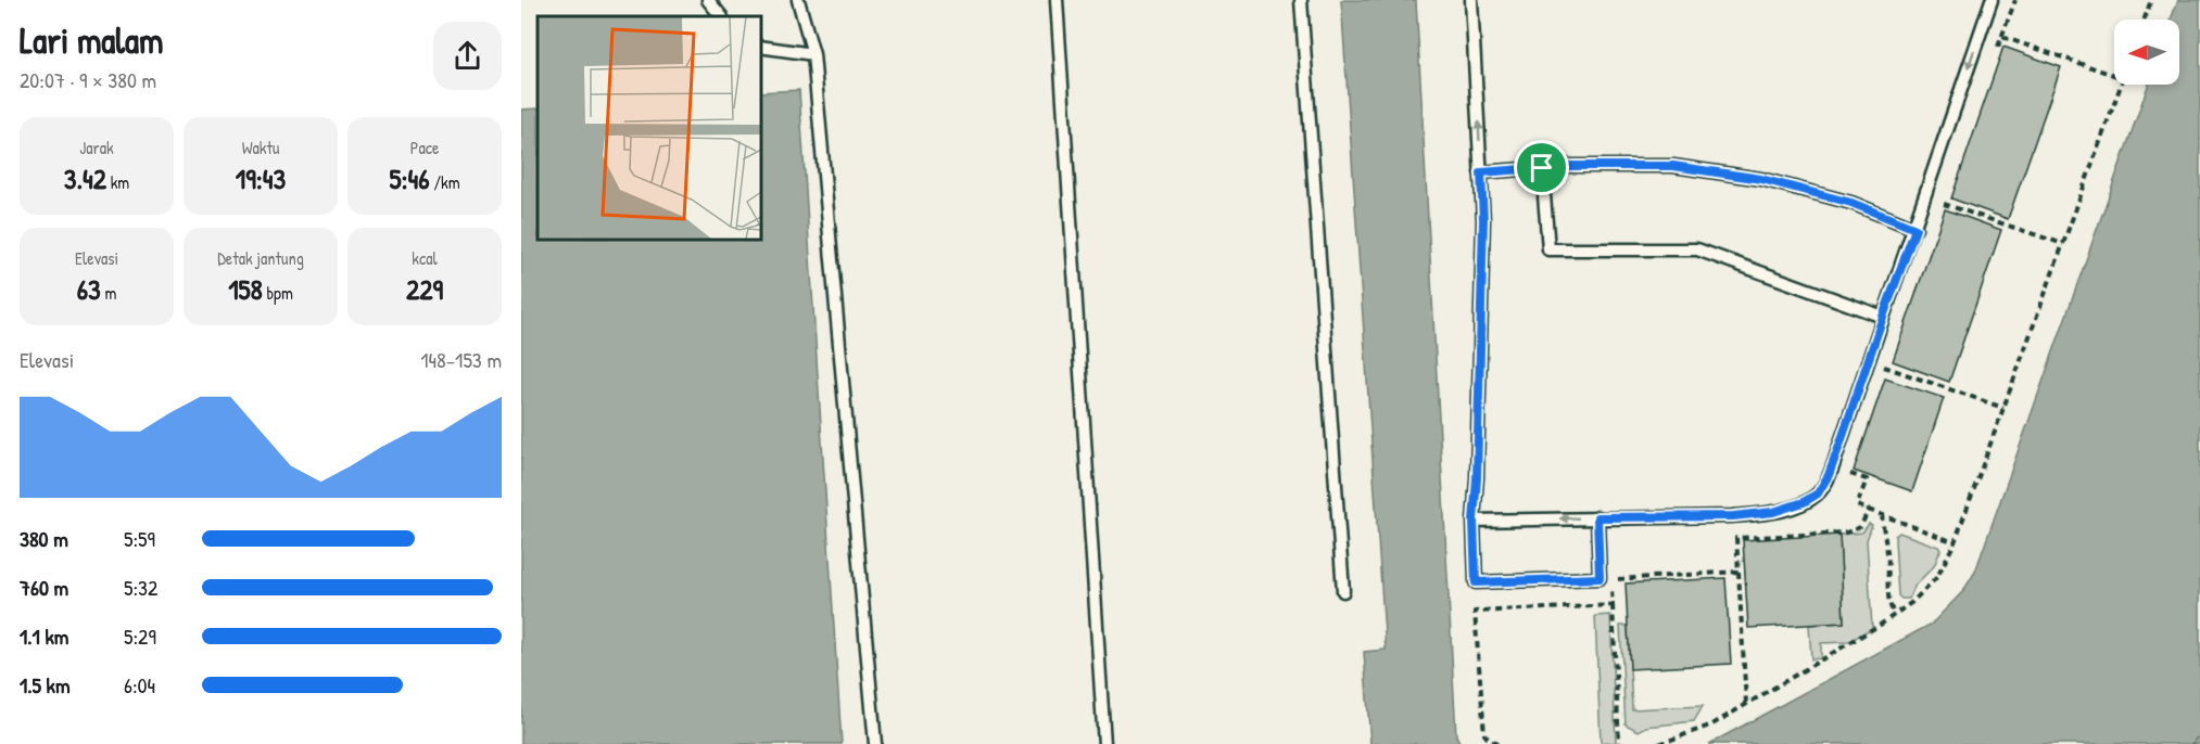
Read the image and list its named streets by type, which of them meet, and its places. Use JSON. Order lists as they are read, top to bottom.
{
  "north": "left",
  "page": {
    "heading": ["Lari malam", "20:07 · 9 × 380 m"],
    "stats": [
      ["Jarak", "3.42 km"],
      ["Waktu", "19:43"],
      ["Pace", "5:46 /km"],
      ["Elevasi", "63 m"],
      ["Detak jantung", "158 bpm"],
      ["kcal", "229"]
    ],
    "chart": ["Elevasi", "148–153 m"],
    "list": [
      {
        "name": "380 m",
        "note": "5:59"
      },
      {
        "name": "760 m",
        "note": "5:32"
      },
      {
        "name": "1.1 km",
        "note": "5:29"
      },
      {
        "name": "1.5 km",
        "note": "6:04"
      }
    ]
  }
}
